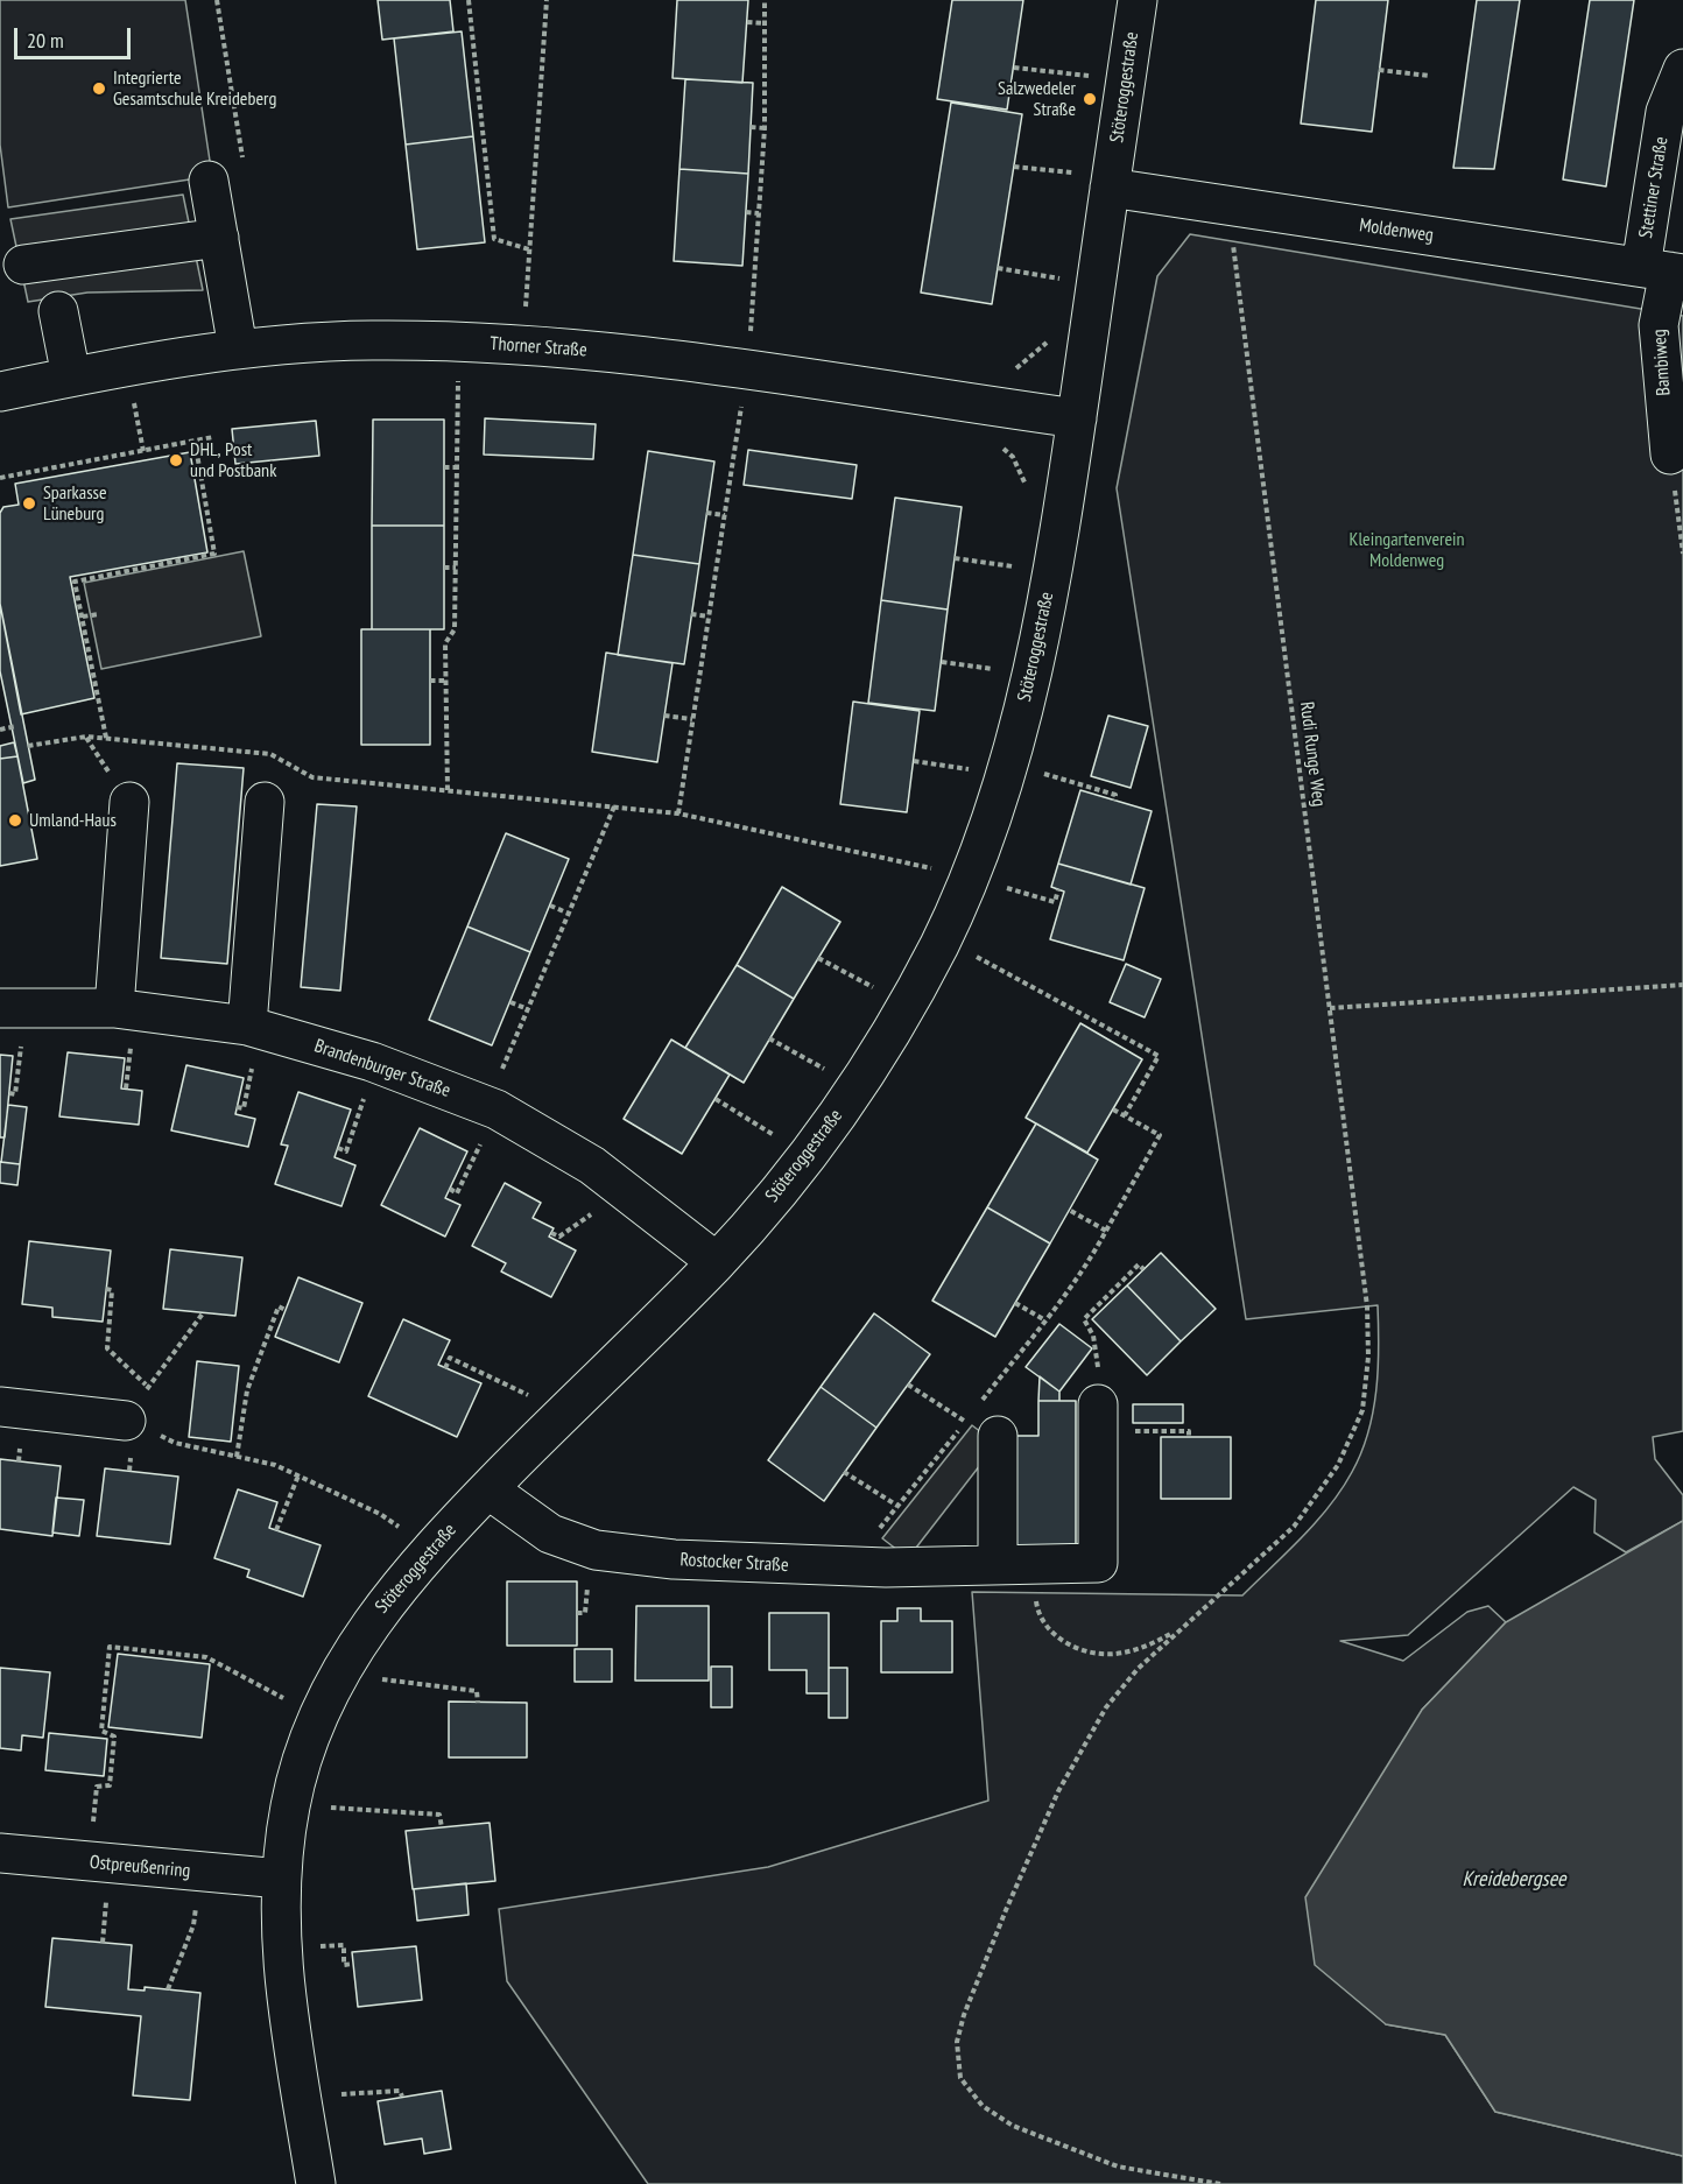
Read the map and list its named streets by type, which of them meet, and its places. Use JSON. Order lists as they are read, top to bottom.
{
  "streets": {
    "street": [
      "Stöteroggestraße",
      "Stettiner Straße",
      "Moldenweg",
      "Thorner Straße",
      "Bambiweg",
      "Brandenburger Straße",
      "Rostocker Straße",
      "Ostpreußenring"
    ],
    "path": ["Rudi Runge Weg"]
  },
  "crossings": [
    ["Stöteroggestraße", "Moldenweg"],
    ["Stöteroggestraße", "Thorner Straße"],
    ["Stöteroggestraße", "Brandenburger Straße"],
    ["Stöteroggestraße", "Rostocker Straße"],
    ["Stöteroggestraße", "Ostpreußenring"],
    ["Stettiner Straße", "Moldenweg"],
    ["Stettiner Straße", "Bambiweg"],
    ["Moldenweg", "Bambiweg"],
    ["Moldenweg", "Rudi Runge Weg"]
  ],
  "water": ["Kreidebergsee"],
  "parks": ["Kleingartenverein Moldenweg"],
  "places": [
    "Integrierte Gesamtschule Kreideberg",
    "Salzwedeler Straße",
    "DHL, Post und Postbank",
    "Sparkasse Lüneburg",
    "Umland-Haus"
  ],
  "scale_bar": "20 m"
}
